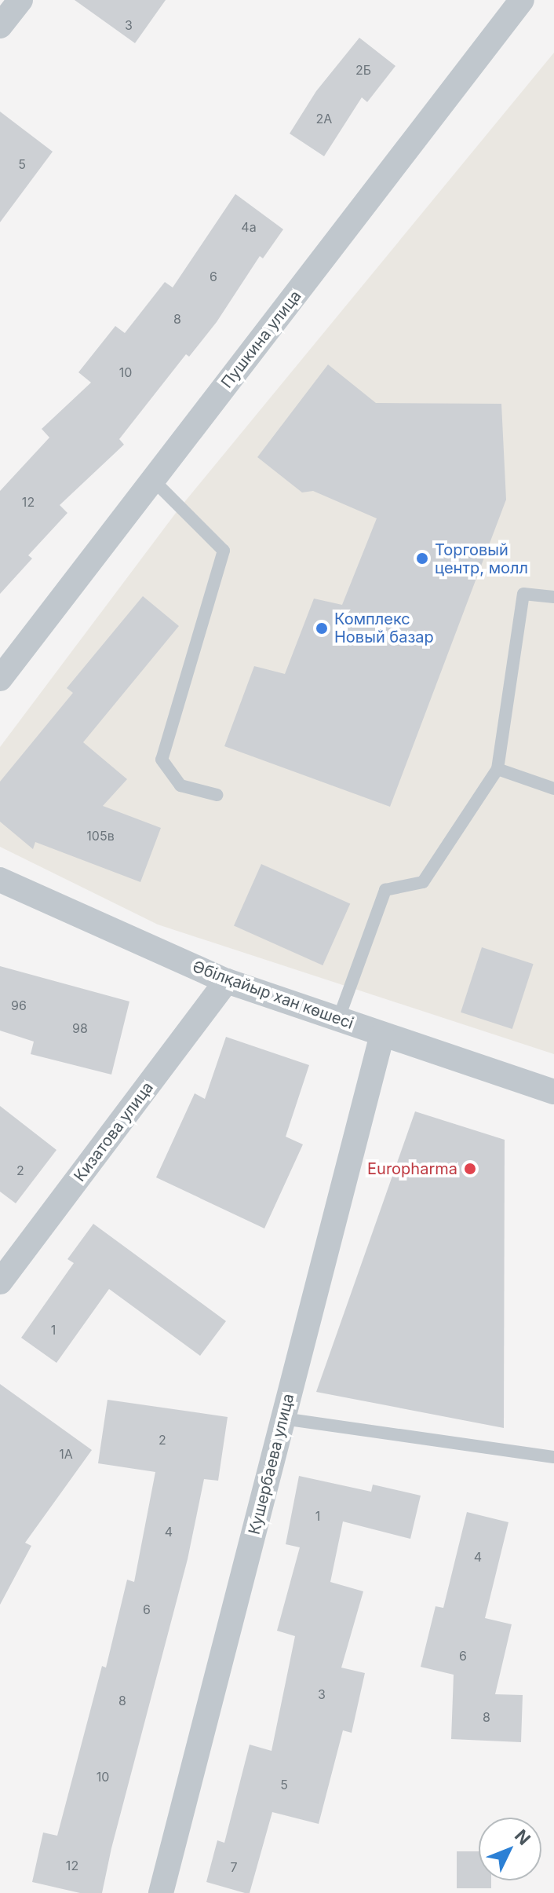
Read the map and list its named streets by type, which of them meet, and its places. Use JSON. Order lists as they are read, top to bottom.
{
  "streets": {
    "street": [
      "Пушкина улица",
      "Әбілқайыр хан көшесі",
      "Кизатова улица",
      "Кушербаева улица"
    ]
  },
  "crossings": [
    ["Әбілқайыр хан көшесі", "Кизатова улица"],
    ["Әбілқайыр хан көшесі", "Кушербаева улица"]
  ],
  "places": ["Торговый центр, молл", "Комплекс Новый базар", "Europharma"],
  "house_numbers": [
    "3",
    "2Б",
    "2А",
    "5",
    "4а",
    "6",
    "8",
    "10",
    "12",
    "105в",
    "96",
    "98",
    "2",
    "1",
    "2",
    "1А",
    "1",
    "4",
    "4",
    "6",
    "6",
    "3",
    "8",
    "8",
    "10",
    "5",
    "12",
    "7"
  ],
  "north": "top right"
}
